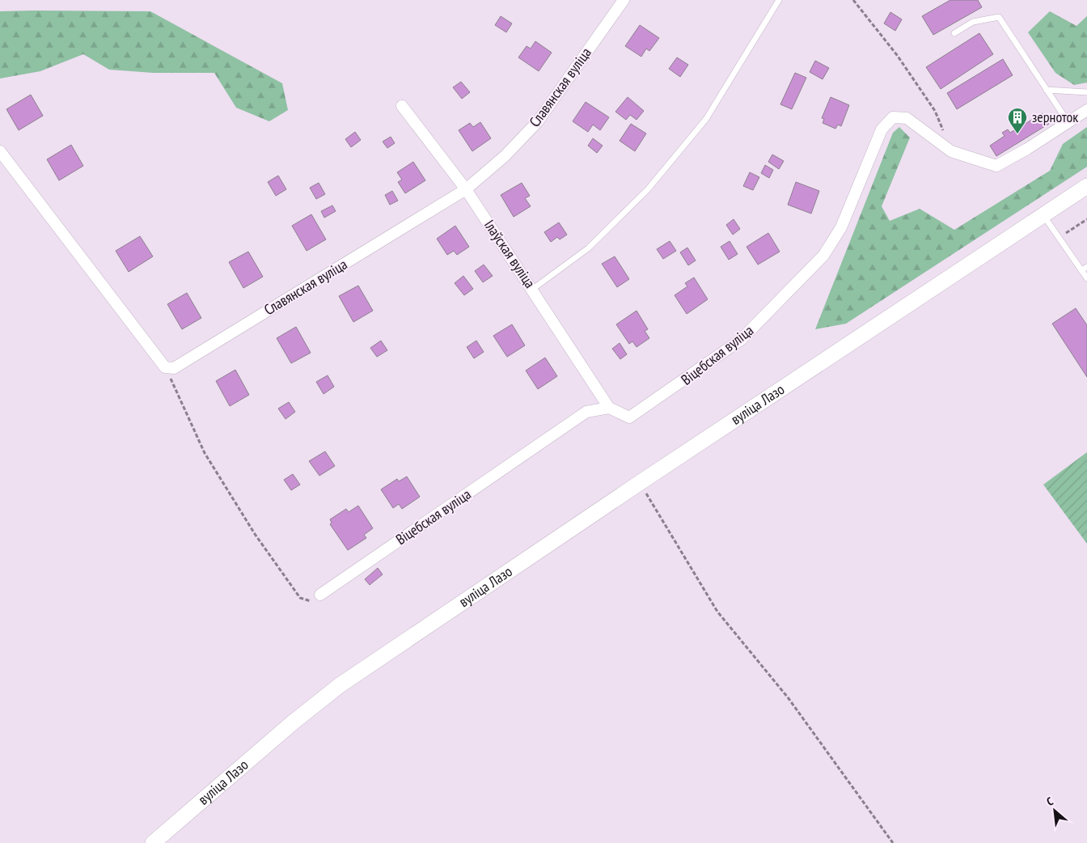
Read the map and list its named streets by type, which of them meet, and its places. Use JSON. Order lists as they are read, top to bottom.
{
  "streets": {
    "main road": ["вуліца Лазо"],
    "street": ["Славянская вуліца", "Ілаўская вуліца", "Віцебская вуліца"]
  },
  "crossings": [
    ["Славянская вуліца", "Ілаўская вуліца"],
    ["Ілаўская вуліца", "Віцебская вуліца"]
  ],
  "places": {
    "building": ["зерноток"]
  },
  "north": "top left"
}
